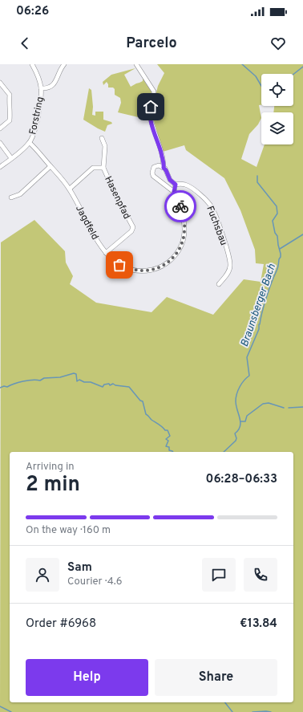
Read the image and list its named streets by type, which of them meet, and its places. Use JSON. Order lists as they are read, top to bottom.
{
  "streets": {
    "street": [
      "Forstring",
      "Hasenpfad",
      "Jagdfeld",
      "Fuchsbau"
    ]
  },
  "crossings": [
    ["Forstring", "Jagdfeld"],
    ["Hasenpfad", "Jagdfeld"]
  ],
  "water": ["Braunsberger Bach"],
  "page": {
    "status": "06:26",
    "header": "Parcelo",
    "heading": ["2 min", "Arriving in", "06:28–06:33"],
    "panel": [
      "Sam",
      "Courier · 4.6",
      "Order #6968",
      "€13.84"
    ],
    "bar": "On the way · 160 m",
    "buttons": ["Help", "Share"]
  }
}
